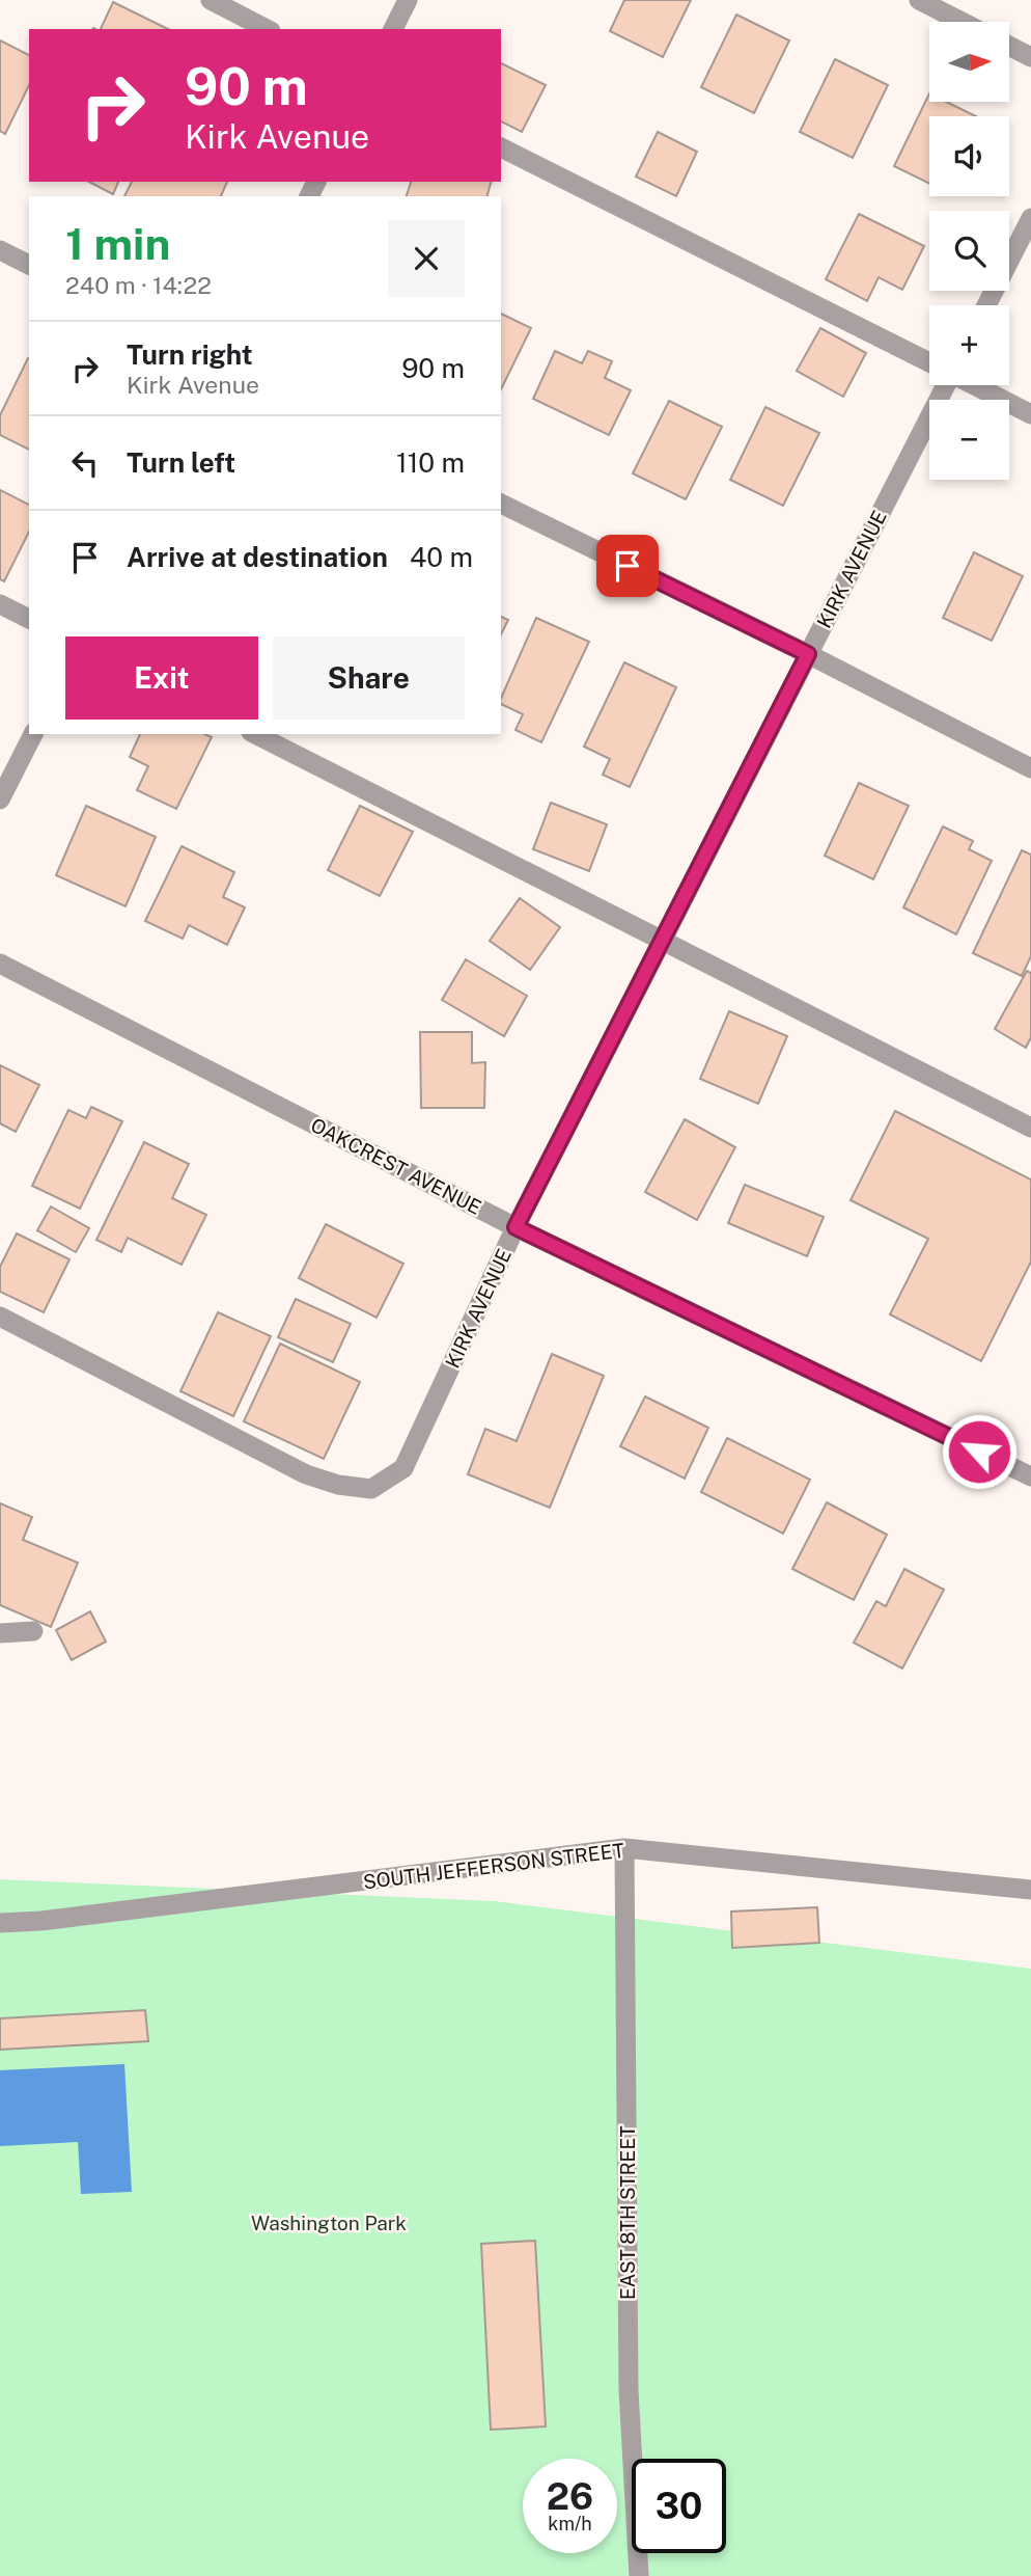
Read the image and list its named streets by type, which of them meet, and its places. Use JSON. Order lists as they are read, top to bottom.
{
  "streets": {
    "street": [
      "KIRK AVENUE",
      "OAKCREST AVENUE",
      "SOUTH JEFFERSON STREET",
      "EAST 8TH STREET"
    ]
  },
  "crossings": [
    ["KIRK AVENUE", "OAKCREST AVENUE"],
    ["SOUTH JEFFERSON STREET", "EAST 8TH STREET"]
  ],
  "parks": ["Washington Park"],
  "north": "right",
  "page": {
    "map_buttons": ["+", "−"],
    "turn": ["90 m", "Kirk Avenue"],
    "heading": ["1 min", "240 m · 14:22"],
    "list": [
      {
        "name": "Turn right",
        "note": "Kirk Avenue",
        "value": "90 m"
      },
      {
        "name": "Turn left",
        "value": "110 m"
      },
      {
        "name": "Arrive at destination",
        "value": "40 m"
      }
    ],
    "buttons": ["Exit", "Share"],
    "speed": "26 km/h",
    "limit": "30"
  }
}
